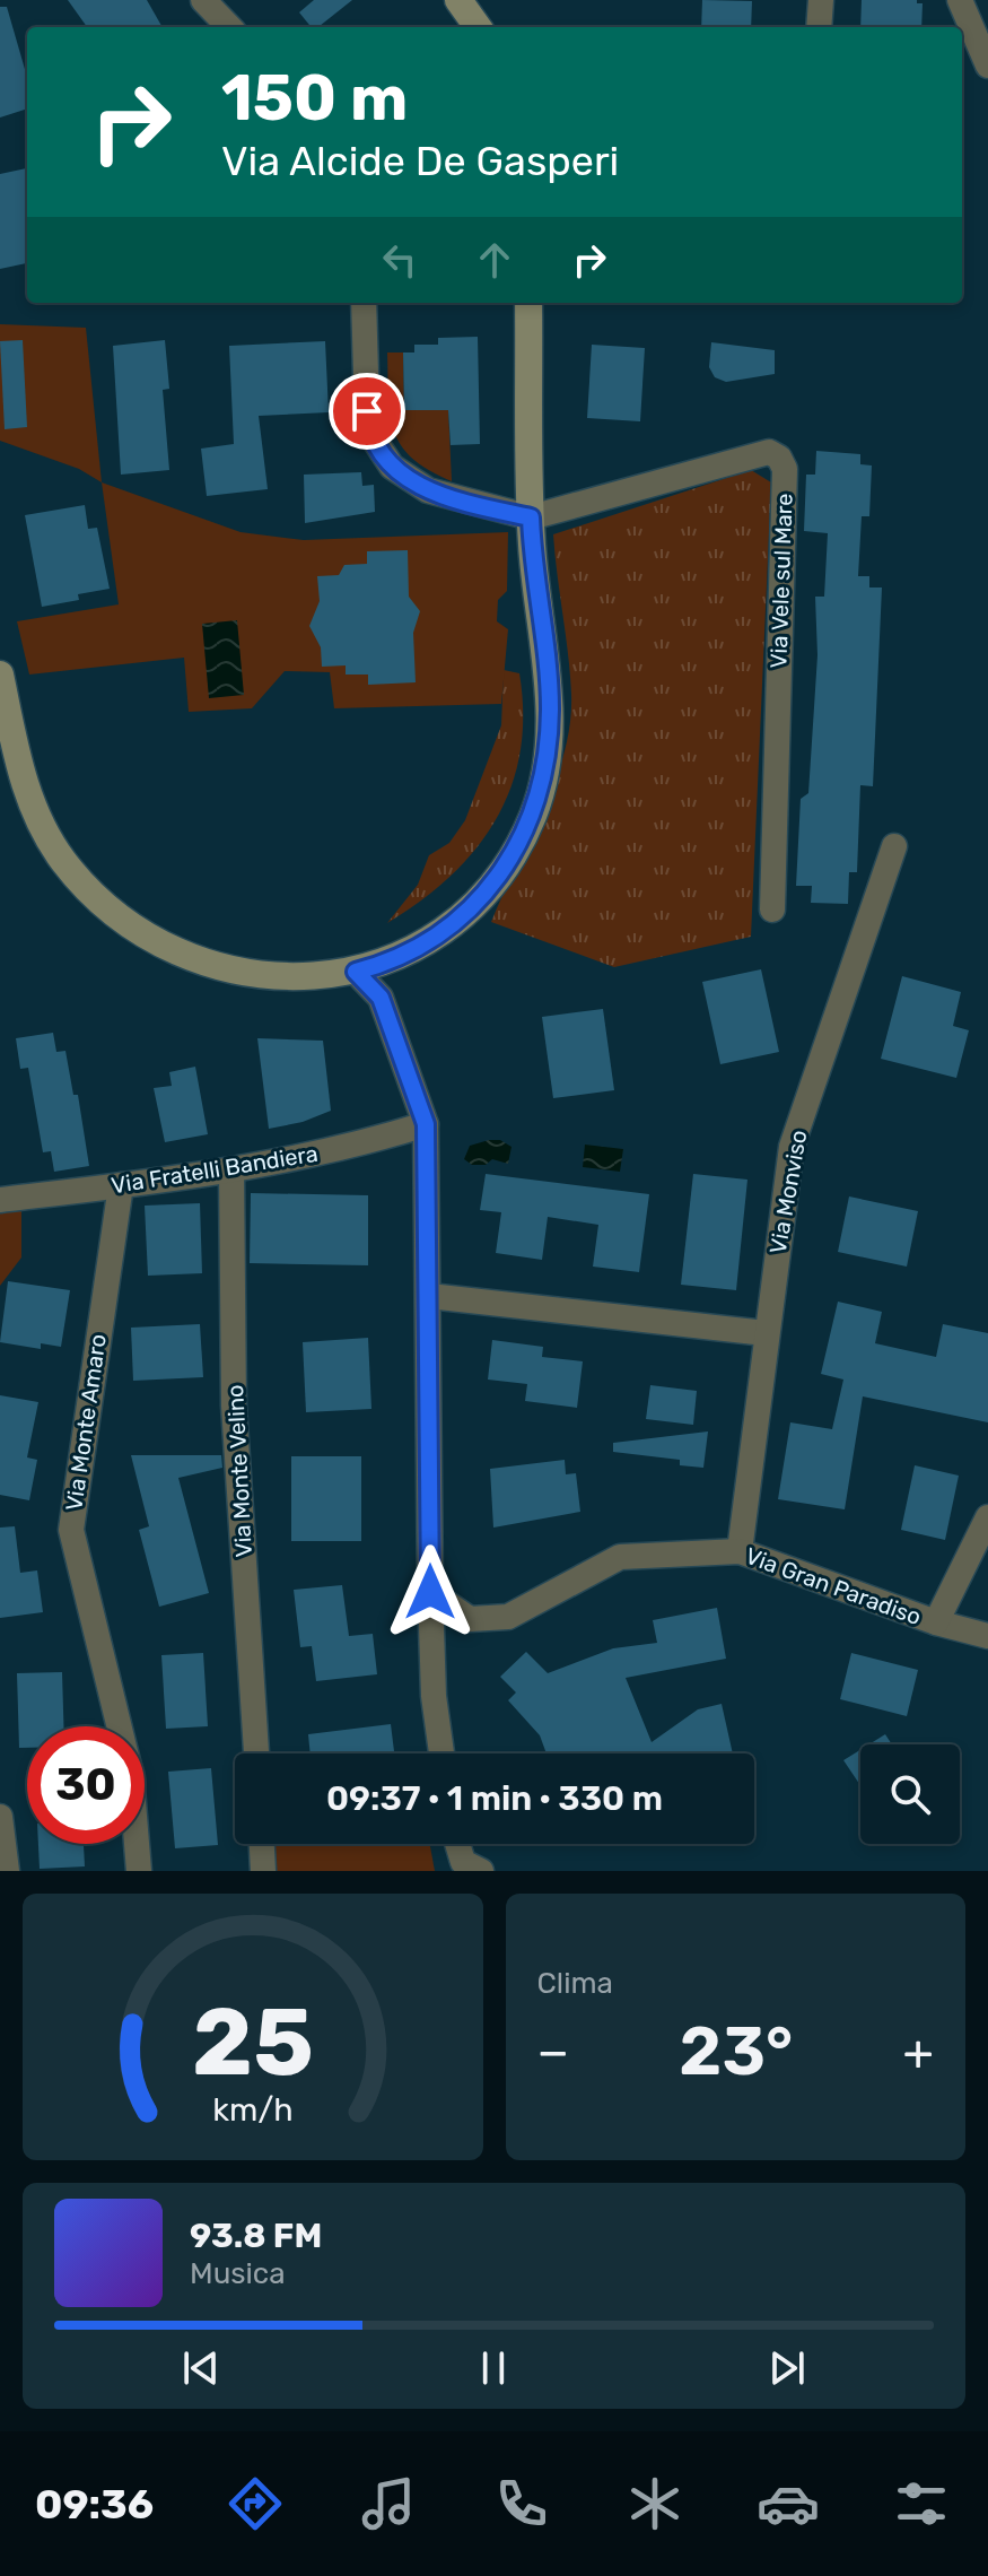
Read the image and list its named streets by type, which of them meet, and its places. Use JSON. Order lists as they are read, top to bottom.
{
  "streets": {
    "street": [
      "Via Vele sul Mare",
      "Via Fratelli Bandiera",
      "Via Monviso",
      "Via Monte Amaro",
      "Via Monte Velino",
      "Via Gran Paradiso"
    ]
  },
  "crossings": [
    ["Via Fratelli Bandiera", "Via Monte Amaro"],
    ["Via Fratelli Bandiera", "Via Monte Velino"],
    ["Via Monviso", "Via Gran Paradiso"]
  ],
  "page": {
    "turn": ["150 m", "Via Alcide De Gasperi"],
    "limit": "30",
    "trip": "09:37 · 1 min · 330 m",
    "tile": "Clima",
    "heat": ["−", "23°", "+"],
    "song": ["93.8 FM", "Musica"],
    "tabs": "09:36",
    "gauge": ["25", "km/h"]
  }
}
